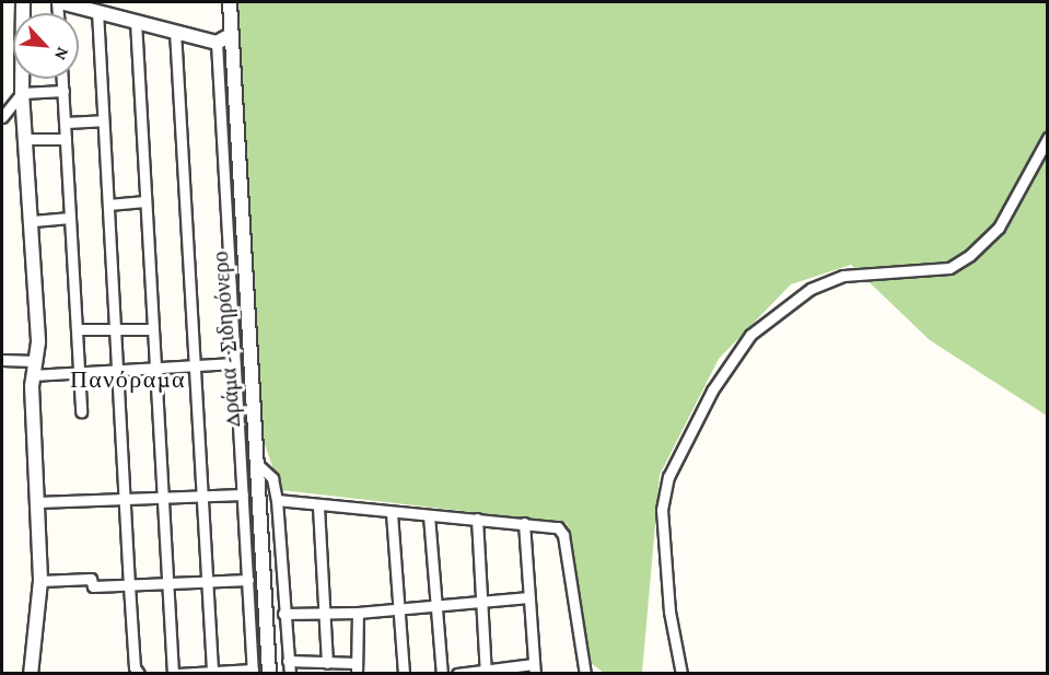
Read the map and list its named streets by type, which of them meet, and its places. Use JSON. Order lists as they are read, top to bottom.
{
  "streets": {
    "street": ["Δράμα - Σιδηρόνερο"]
  },
  "districts": ["Πανόραμα"],
  "north": "bottom right"
}
